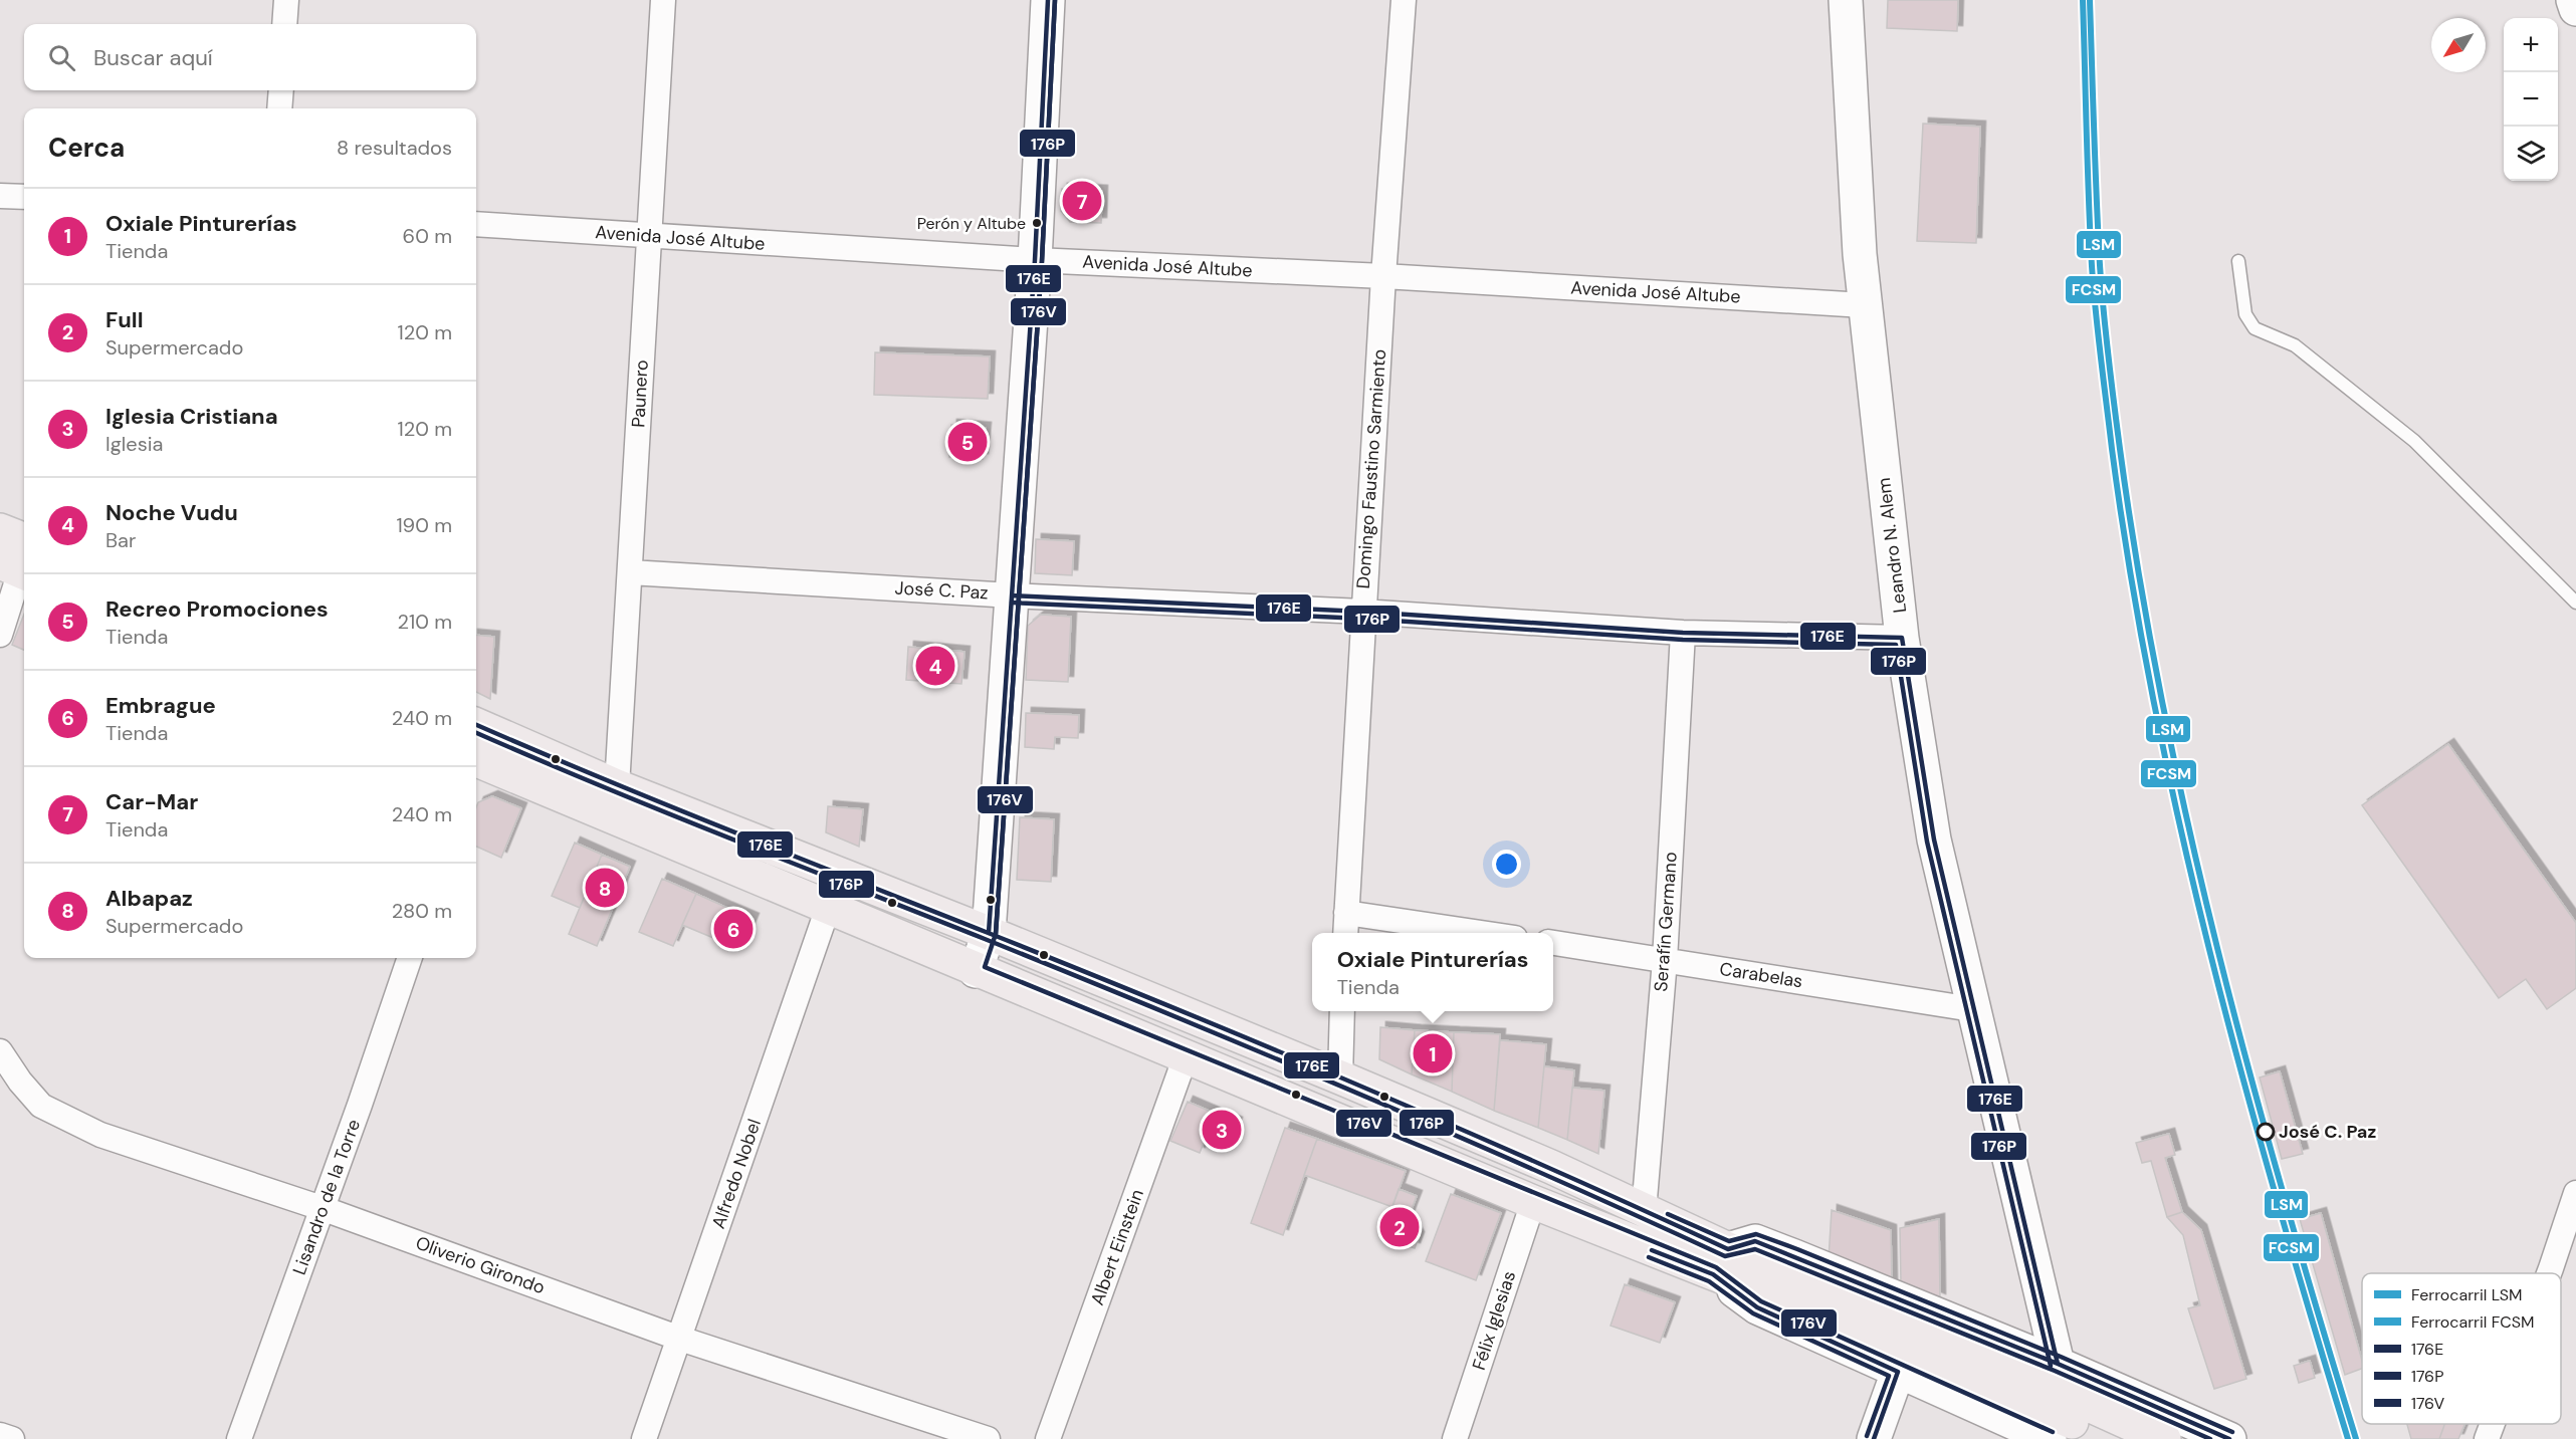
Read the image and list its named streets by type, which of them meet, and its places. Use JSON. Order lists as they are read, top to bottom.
{
  "streets": {
    "street": [
      "Avenida José Altube",
      "Paunero",
      "Domingo Faustino Sarmiento",
      "Leandro N. Alem",
      "José C. Paz",
      "Serafín Germano",
      "Carabelas",
      "Alfredo Nobel",
      "Lisandro de la Torre",
      "Albert Einstein",
      "Oliverio Girondo",
      "Félix Iglesias"
    ]
  },
  "crossings": [
    ["Avenida José Altube", "Paunero"],
    ["Avenida José Altube", "Domingo Faustino Sarmiento"],
    ["Avenida José Altube", "Leandro N. Alem"],
    ["Paunero", "José C. Paz"],
    ["Domingo Faustino Sarmiento", "José C. Paz"],
    ["Leandro N. Alem", "José C. Paz"],
    ["Leandro N. Alem", "Carabelas"],
    ["José C. Paz", "Serafín Germano"],
    ["Serafín Germano", "Carabelas"],
    ["Alfredo Nobel", "Oliverio Girondo"],
    ["Lisandro de la Torre", "Oliverio Girondo"]
  ],
  "places": ["Perón y Altube", "José C. Paz"],
  "lines": [
    "rail line LSM",
    "rail line FCSM",
    "transit line 176E",
    "transit line 176P",
    "transit line 176V"
  ],
  "legend": [
    "Ferrocarril LSM",
    "Ferrocarril FCSM",
    "176E",
    "176P",
    "176V"
  ],
  "north": "bottom left",
  "page": {
    "map_buttons": ["+", "−"],
    "search": "Buscar aquí",
    "heading": ["Cerca", "8 resultados"],
    "pins": [
      "7",
      "5",
      "4",
      "8",
      "6",
      "1",
      "3",
      "2"
    ],
    "list": [
      {
        "mark": "1",
        "name": "Oxiale Pinturerías",
        "note": "Tienda",
        "value": "60 m"
      },
      {
        "mark": "2",
        "name": "Full",
        "note": "Supermercado",
        "value": "120 m"
      },
      {
        "mark": "3",
        "name": "Iglesia Cristiana",
        "note": "Iglesia",
        "value": "120 m"
      },
      {
        "mark": "4",
        "name": "Noche Vudu",
        "note": "Bar",
        "value": "190 m"
      },
      {
        "mark": "5",
        "name": "Recreo Promociones",
        "note": "Tienda",
        "value": "210 m"
      },
      {
        "mark": "6",
        "name": "Embrague",
        "note": "Tienda",
        "value": "240 m"
      },
      {
        "mark": "7",
        "name": "Car-Mar",
        "note": "Tienda",
        "value": "240 m"
      },
      {
        "mark": "8",
        "name": "Albapaz",
        "note": "Supermercado",
        "value": "280 m"
      }
    ],
    "popup": ["Oxiale Pinturerías", "Tienda"]
  }
}
